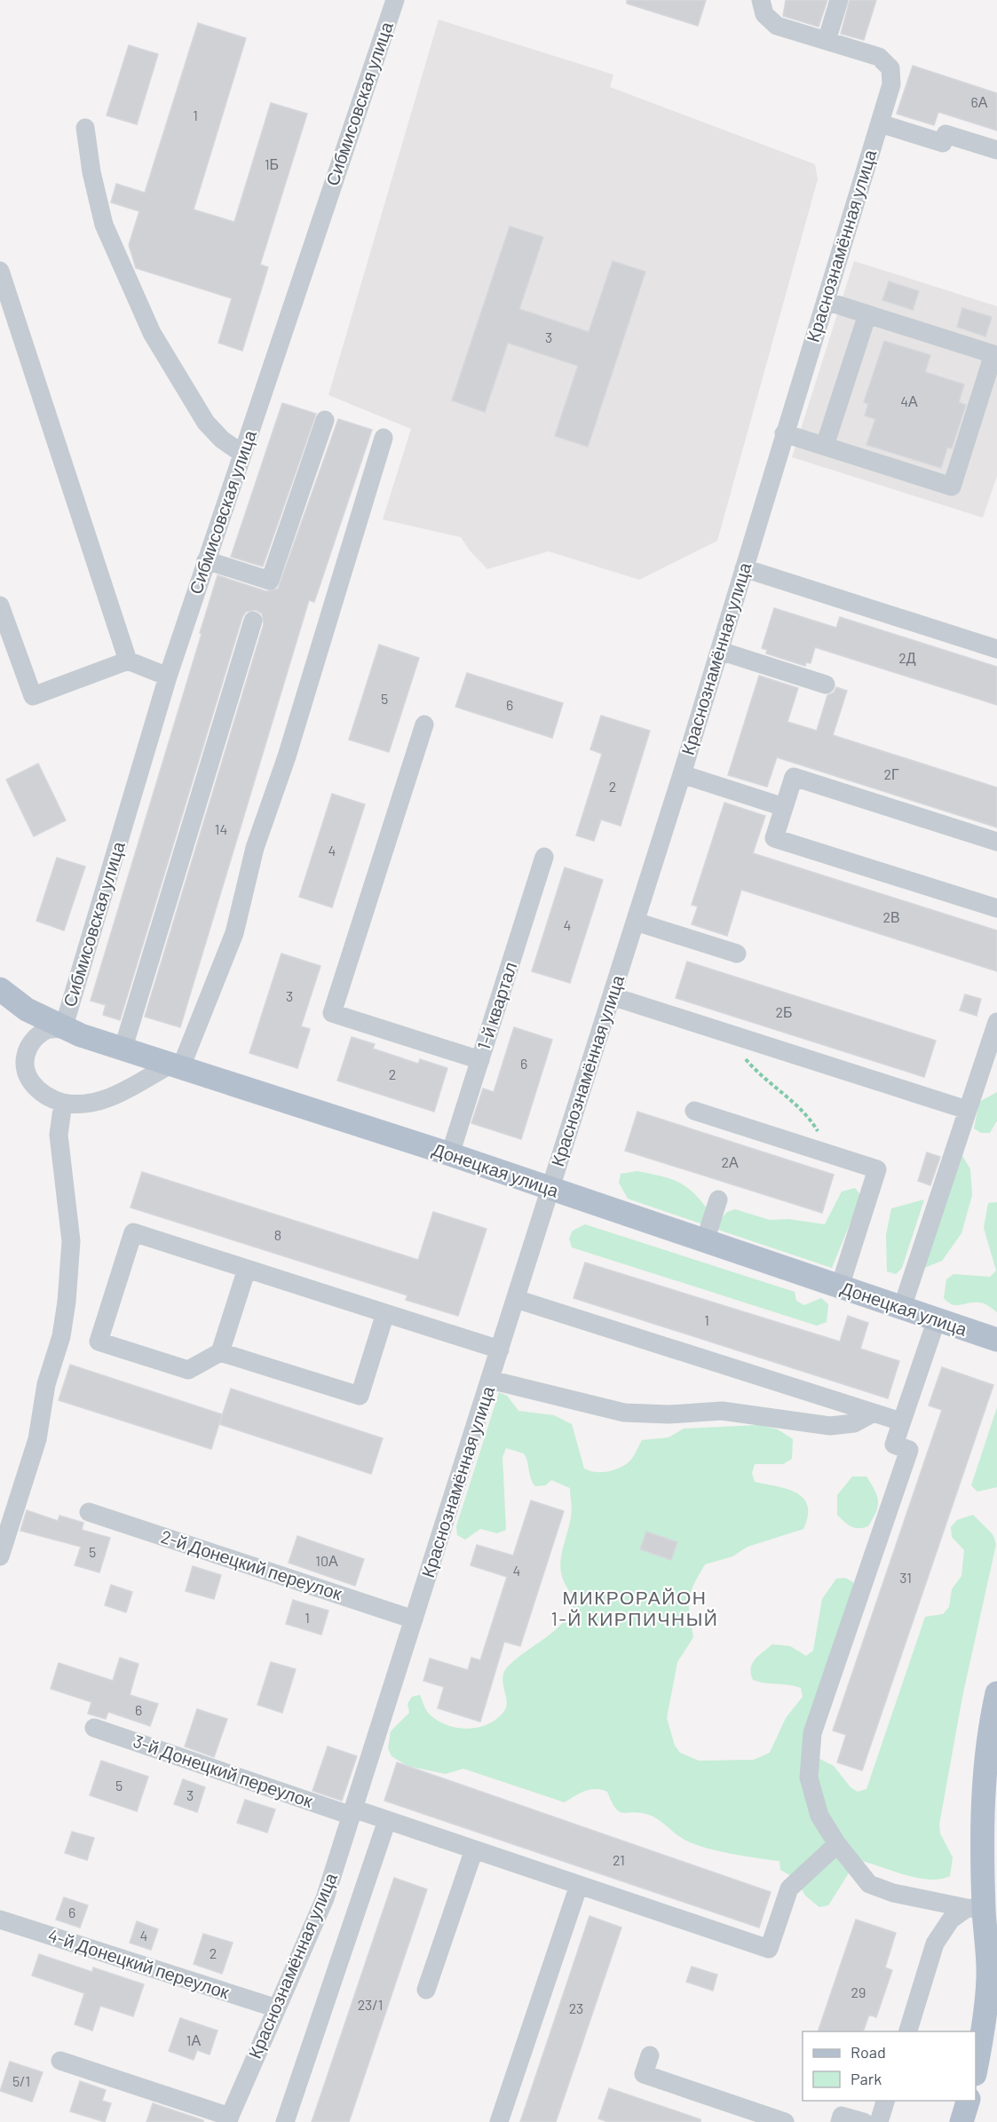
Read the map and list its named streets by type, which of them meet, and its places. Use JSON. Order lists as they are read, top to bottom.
{
  "streets": {
    "main road": ["Донецкая улица"],
    "street": [
      "Сибмисовская улица",
      "Краснознамённая улица",
      "1-й квартал",
      "2-й Донецкий переулок",
      "3-й Донецкий переулок",
      "4-й Донецкий переулок"
    ]
  },
  "crossings": [
    ["Сибмисовская улица", "Донецкая улица"],
    ["Краснознамённая улица", "Донецкая улица"],
    ["Краснознамённая улица", "2-й Донецкий переулок"],
    ["Краснознамённая улица", "3-й Донецкий переулок"],
    ["Краснознамённая улица", "4-й Донецкий переулок"],
    ["1-й квартал", "Донецкая улица"]
  ],
  "districts": ["МИКРОРАЙОН 1-Й КИРПИЧНЫЙ"],
  "house_numbers": [
    "6А",
    "1",
    "1Б",
    "3",
    "4А",
    "2Д",
    "5",
    "6",
    "2Г",
    "2",
    "14",
    "4",
    "2В",
    "4",
    "3",
    "2Б",
    "6",
    "2",
    "2А",
    "8",
    "1",
    "5",
    "10А",
    "4",
    "31",
    "1",
    "6",
    "5",
    "3",
    "21",
    "6",
    "4",
    "2",
    "29",
    "23/1",
    "23",
    "1А",
    "5/1"
  ],
  "legend": ["Road", "Park"]
}
